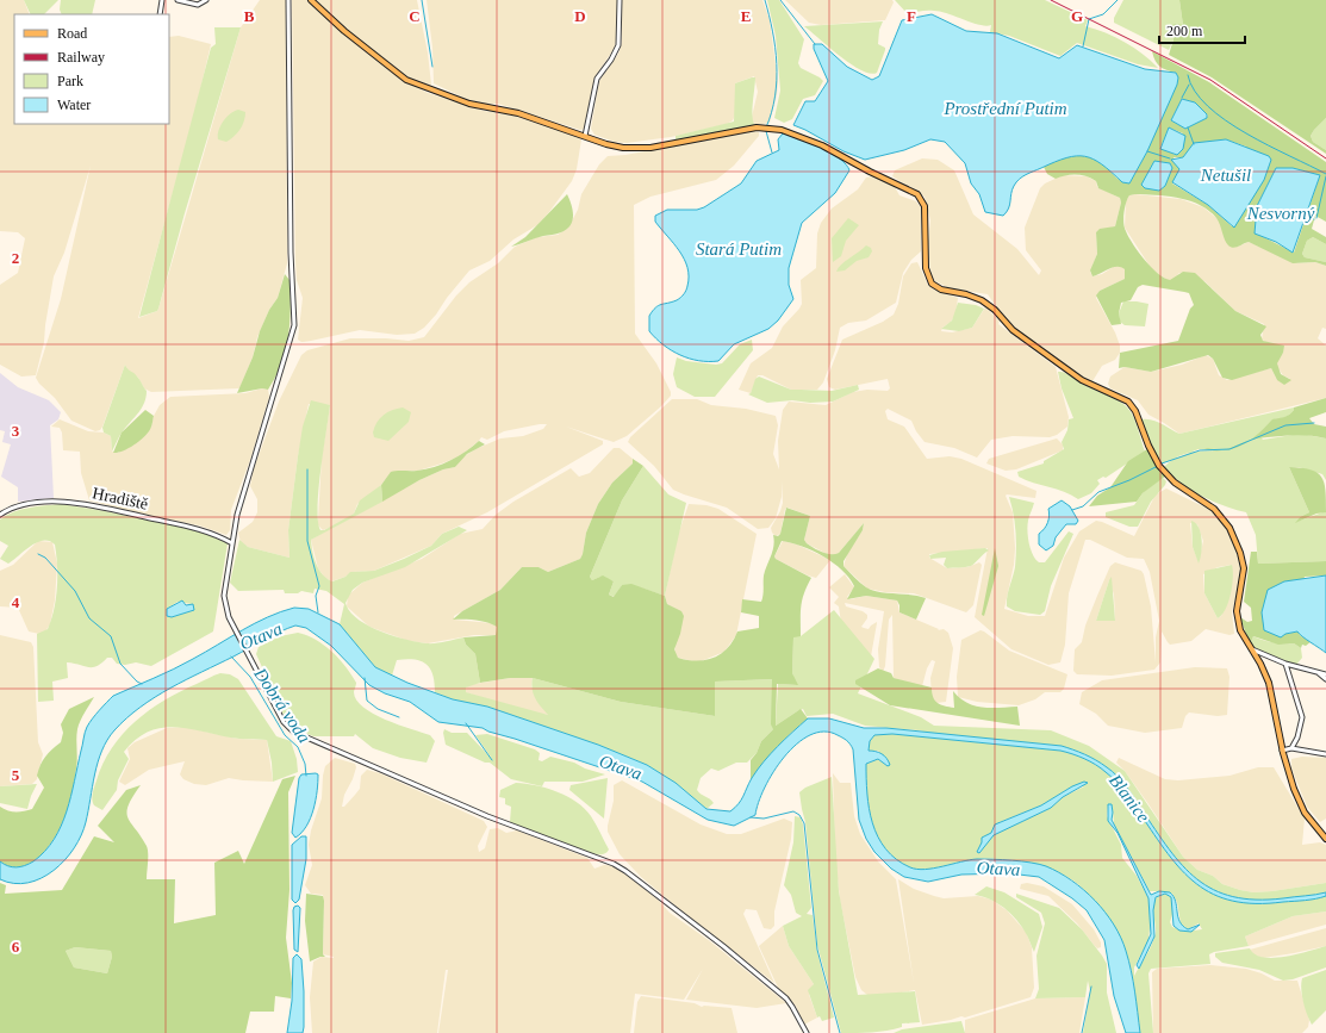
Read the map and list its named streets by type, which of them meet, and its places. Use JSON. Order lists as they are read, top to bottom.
{
  "streets": {
    "street": ["Hradiště"]
  },
  "water": [
    "Prostřední Putim",
    "Netušil",
    "Nesvorný",
    "Stará Putim",
    "Otava",
    "Dobrá voda",
    "Blanice"
  ],
  "legend": [
    "Road",
    "Railway",
    "Park",
    "Water"
  ],
  "scale_bar": "200 m",
  "grid": {
    "columns": [
      "B",
      "C",
      "D",
      "E",
      "F",
      "G"
    ],
    "rows": [
      "2",
      "3",
      "4",
      "5",
      "6"
    ]
  }
}
